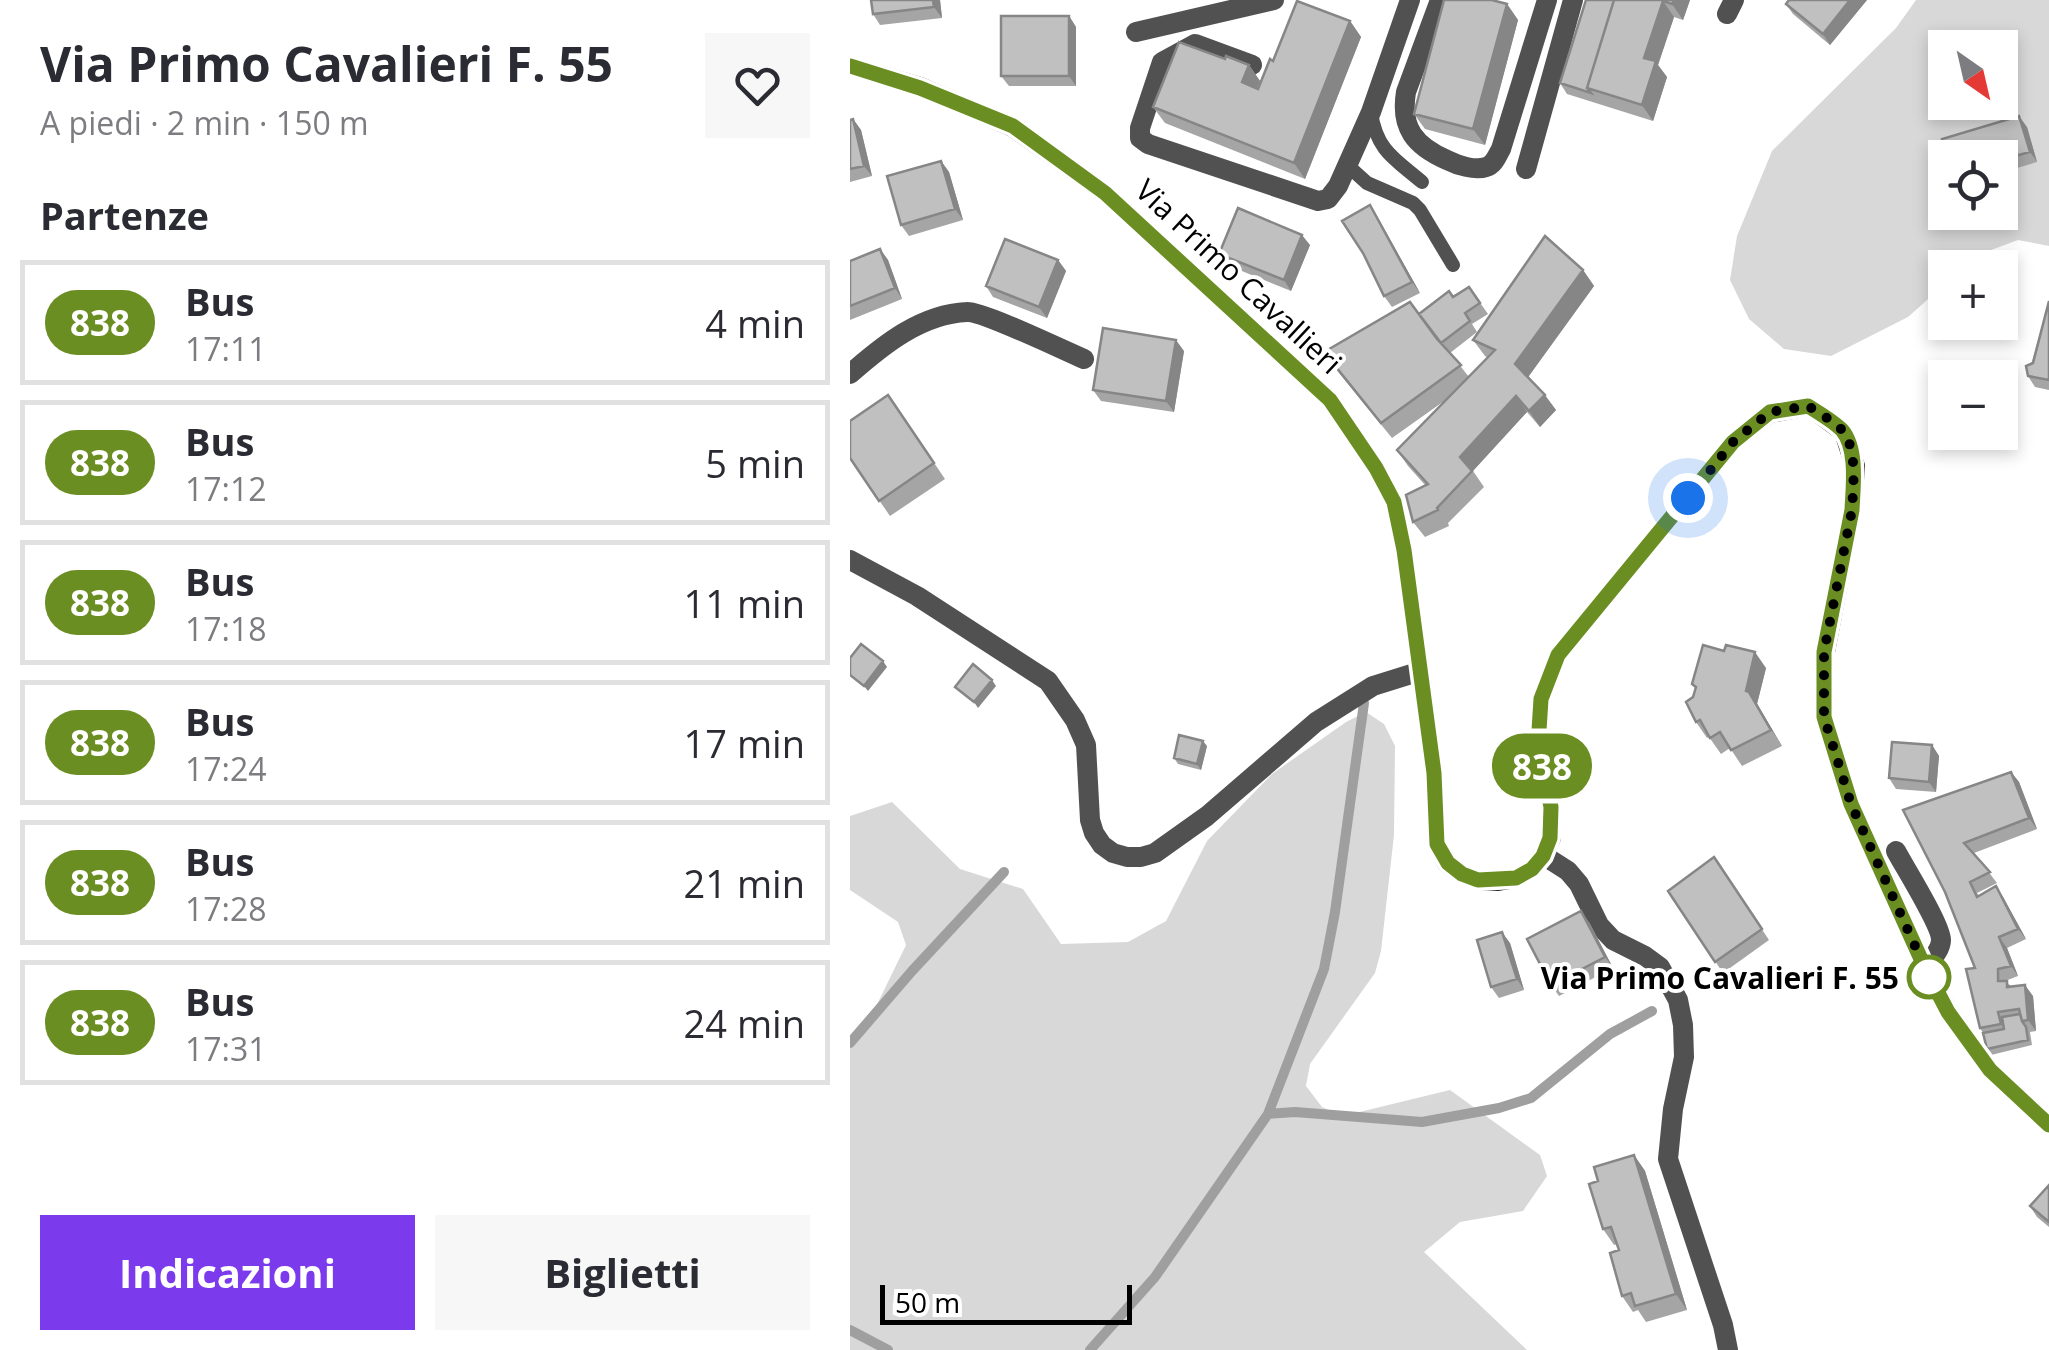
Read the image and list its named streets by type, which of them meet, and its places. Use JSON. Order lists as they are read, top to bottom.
{
  "streets": {
    "main road": ["Via Primo Cavallieri"]
  },
  "places": ["Via Primo Cavalieri F. 55"],
  "lines": ["bus line 838"],
  "scale_bar": "50 m",
  "north": "bottom right",
  "page": {
    "heading": [
      ["Via Primo Cavalieri F. 55", "A piedi · 2 min · 150 m"],
      "Partenze"
    ],
    "on_map": "838",
    "map_buttons": ["+", "−"],
    "list": [
      {
        "mark": "838",
        "name": "Bus",
        "note": "17:11",
        "value": "4 min"
      },
      {
        "mark": "838",
        "name": "Bus",
        "note": "17:12",
        "value": "5 min"
      },
      {
        "mark": "838",
        "name": "Bus",
        "note": "17:18",
        "value": "11 min"
      },
      {
        "mark": "838",
        "name": "Bus",
        "note": "17:24",
        "value": "17 min"
      },
      {
        "mark": "838",
        "name": "Bus",
        "note": "17:28",
        "value": "21 min"
      },
      {
        "mark": "838",
        "name": "Bus",
        "note": "17:31",
        "value": "24 min"
      }
    ],
    "buttons": ["Indicazioni", "Biglietti"],
    "scale": "50 m"
  }
}
